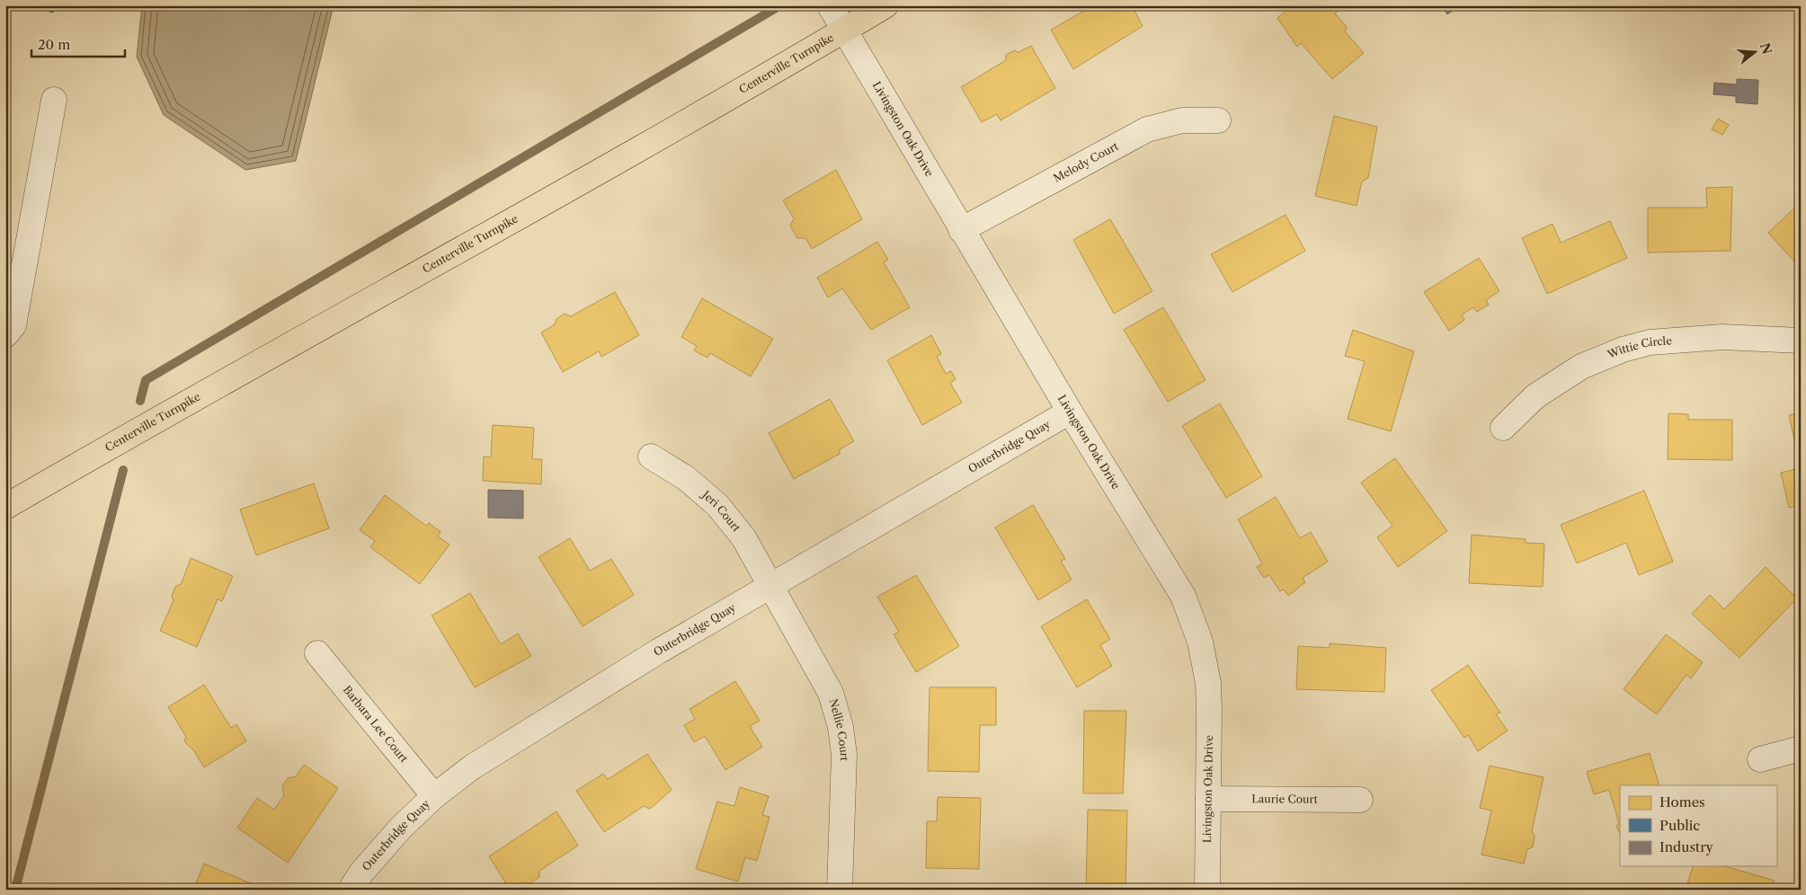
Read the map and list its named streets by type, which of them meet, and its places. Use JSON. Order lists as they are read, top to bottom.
{
  "streets": {
    "main road": ["Centerville Turnpike"],
    "street": [
      "Livingston Oak Drive",
      "Melody Court",
      "Wittie Circle",
      "Outerbridge Quay",
      "Jeri Court",
      "Barbara Lee Court",
      "Nellie Court",
      "Laurie Court"
    ]
  },
  "crossings": [
    ["Centerville Turnpike", "Livingston Oak Drive"],
    ["Livingston Oak Drive", "Melody Court"],
    ["Livingston Oak Drive", "Outerbridge Quay"],
    ["Livingston Oak Drive", "Laurie Court"],
    ["Outerbridge Quay", "Jeri Court"],
    ["Outerbridge Quay", "Barbara Lee Court"],
    ["Outerbridge Quay", "Nellie Court"],
    ["Jeri Court", "Nellie Court"]
  ],
  "legend": ["Homes", "Public", "Industry"],
  "scale_bar": "20 m",
  "north": "right"
}
